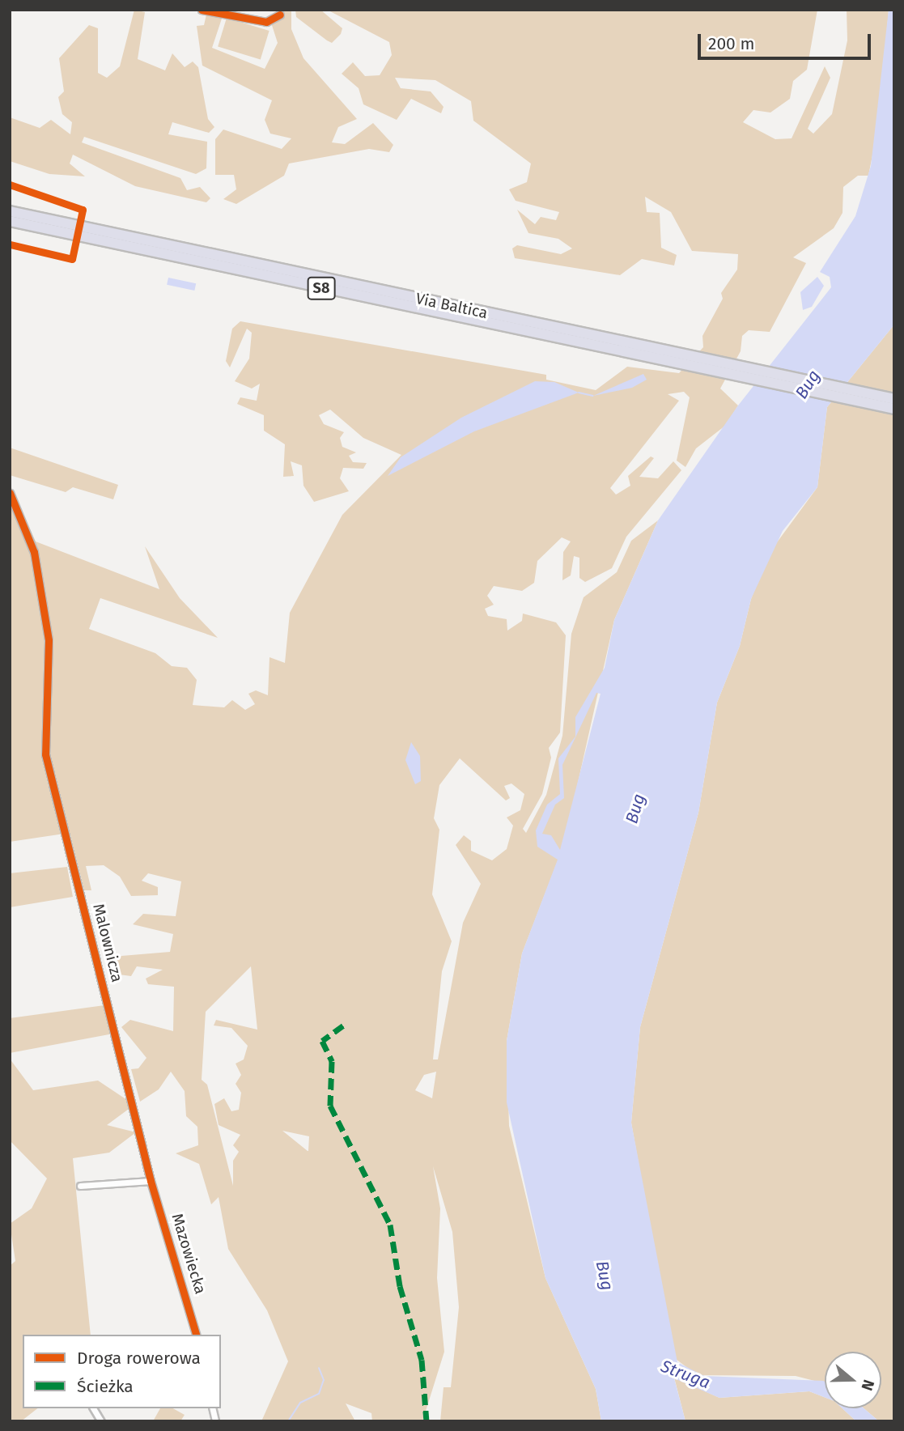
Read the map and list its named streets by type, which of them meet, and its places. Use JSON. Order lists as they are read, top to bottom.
{
  "streets": {
    "highway": ["S8", "Via Baltica"],
    "street": ["Malownicza", "Mazowiecka"]
  },
  "crossings": [
    ["Malownicza", "Mazowiecka"]
  ],
  "water": ["Bug", "Struga"],
  "legend": ["Droga rowerowa", "Ścieżka"],
  "scale_bar": "200 m",
  "north": "right"
}
